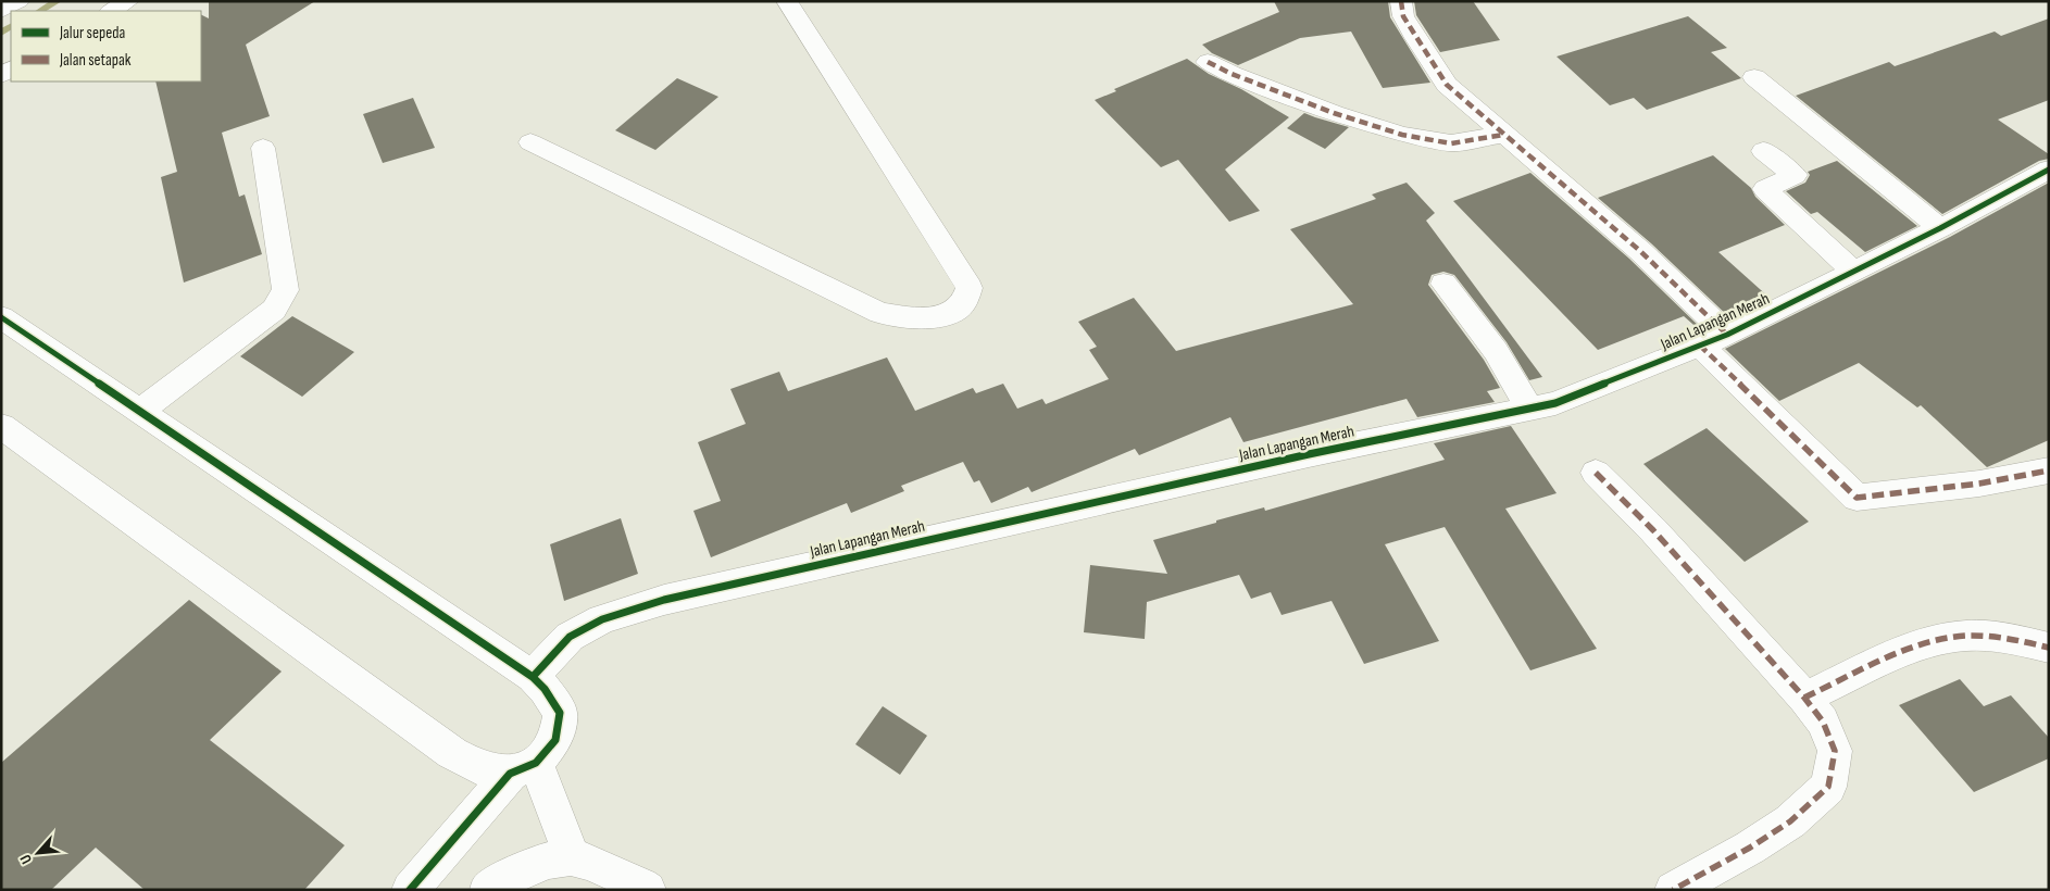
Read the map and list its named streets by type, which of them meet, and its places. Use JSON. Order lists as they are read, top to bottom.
{
  "streets": {
    "street": ["Jalan Lapangan Merah"]
  },
  "legend": ["Jalur sepeda", "Jalan setapak"],
  "north": "bottom left"
}
